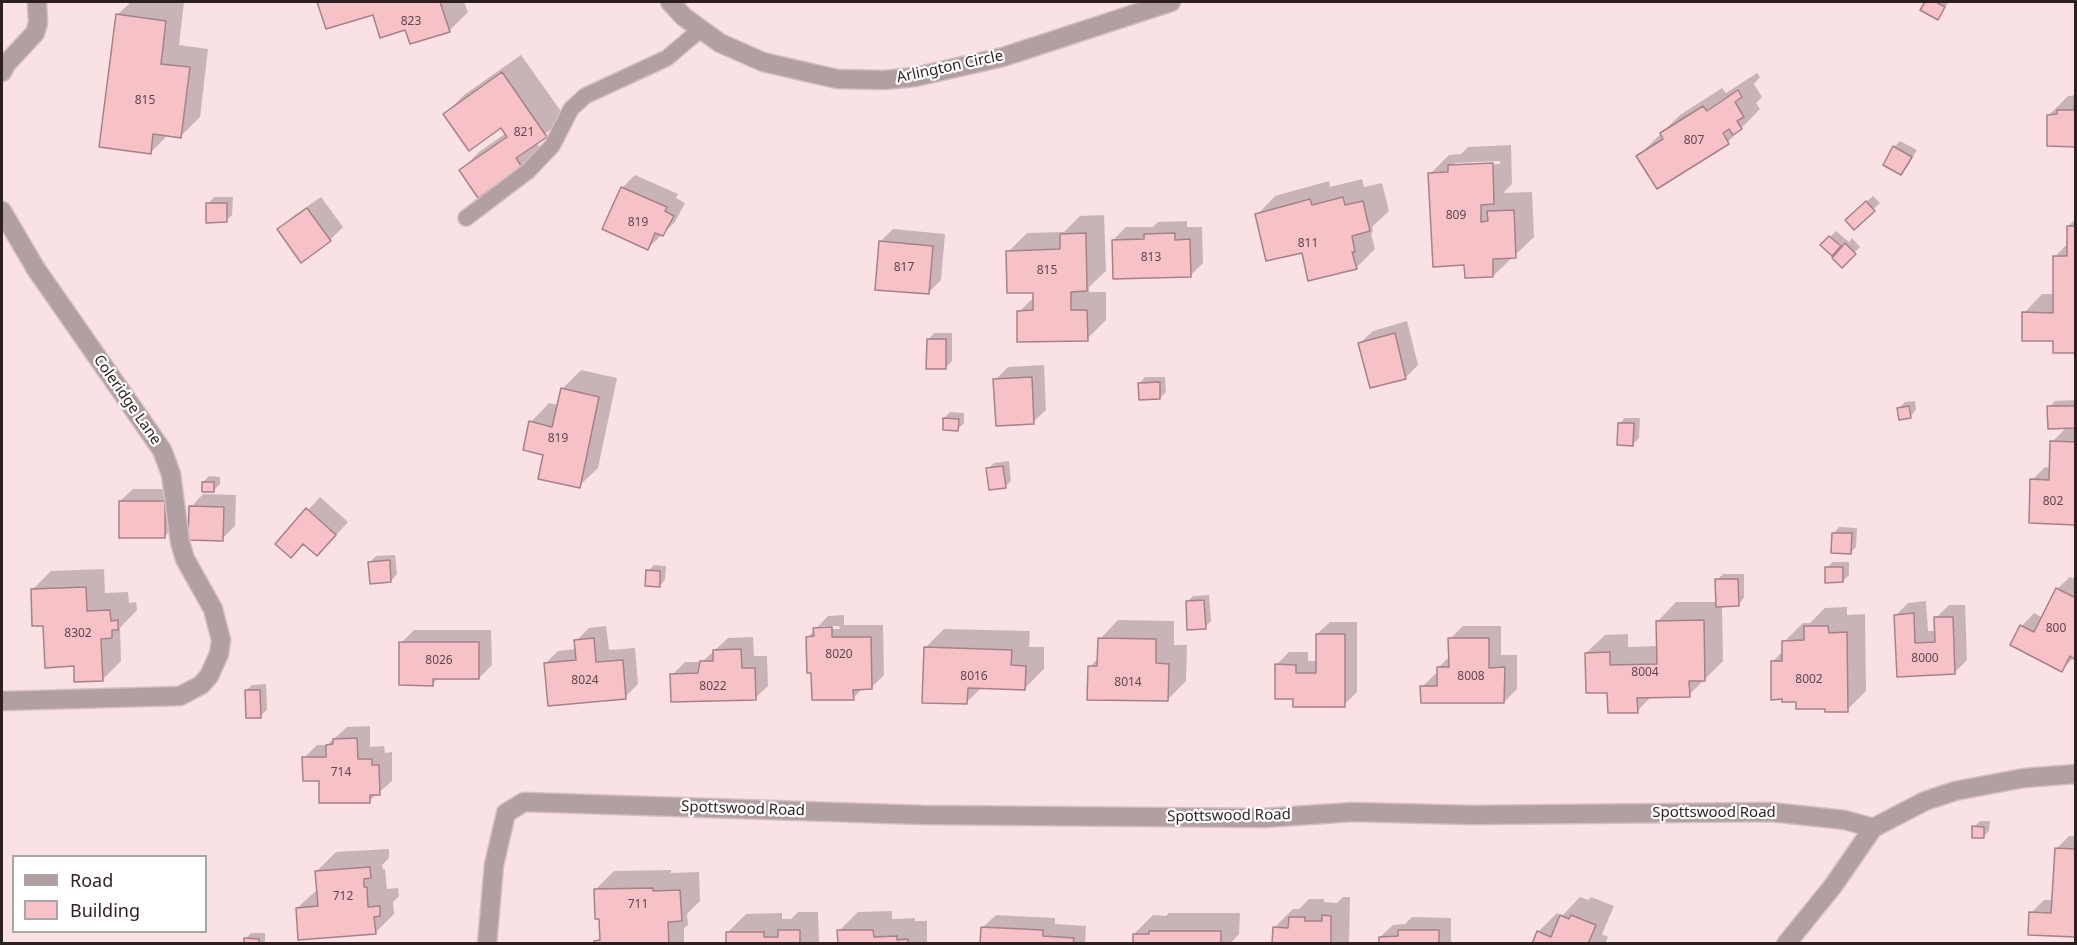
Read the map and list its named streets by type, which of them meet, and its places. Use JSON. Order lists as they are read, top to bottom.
{
  "streets": {
    "street": ["Arlington Circle", "Coleridge Lane", "Spottswood Road"]
  },
  "house_numbers": [
    "823",
    "815",
    "821",
    "807",
    "809",
    "819",
    "811",
    "813",
    "817",
    "815",
    "819",
    "802",
    "800",
    "8302",
    "8020",
    "8000",
    "8026",
    "8004",
    "8016",
    "8008",
    "8002",
    "8024",
    "8014",
    "8022",
    "714",
    "712",
    "711"
  ],
  "legend": ["Road", "Building"]
}
